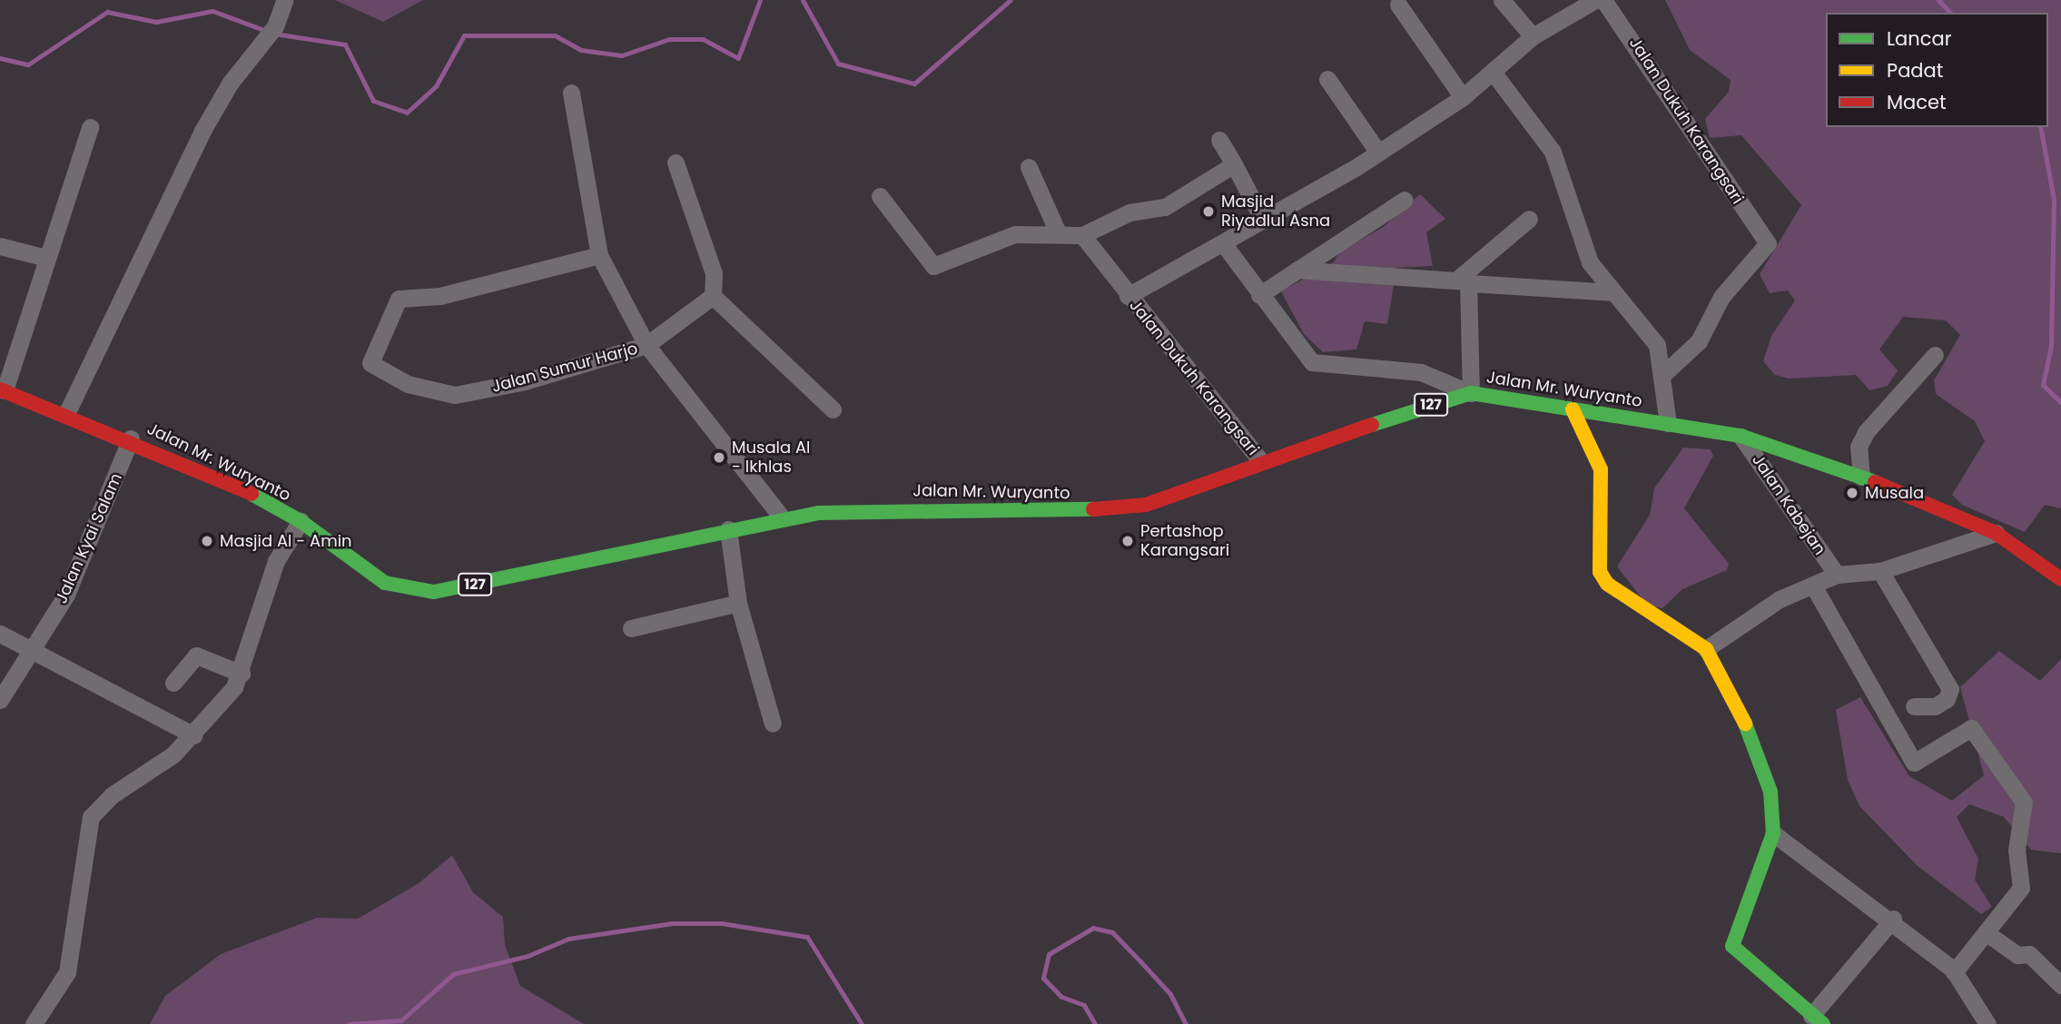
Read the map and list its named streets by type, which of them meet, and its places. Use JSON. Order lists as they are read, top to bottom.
{
  "streets": {
    "main road": ["Jalan Mr. Wuryanto", "127"],
    "street": [
      "Jalan Dukuh Karangsari",
      "Jalan Sumur Harjo",
      "Jalan Kabejan",
      "Jalan Kyai Salam"
    ]
  },
  "crossings": [
    ["Jalan Dukuh Karangsari", "Jalan Mr. Wuryanto"],
    ["Jalan Sumur Harjo", "Jalan Mr. Wuryanto"],
    ["Jalan Mr. Wuryanto", "Jalan Kabejan"],
    ["Jalan Mr. Wuryanto", "Jalan Kyai Salam"]
  ],
  "places": [
    "Masjid Riyadlul Asna",
    "Musala Al - Ikhlas",
    "Musala",
    "Masjid Al - Amin",
    "Pertashop Karangsari"
  ],
  "legend": ["Lancar", "Padat", "Macet"]
}
